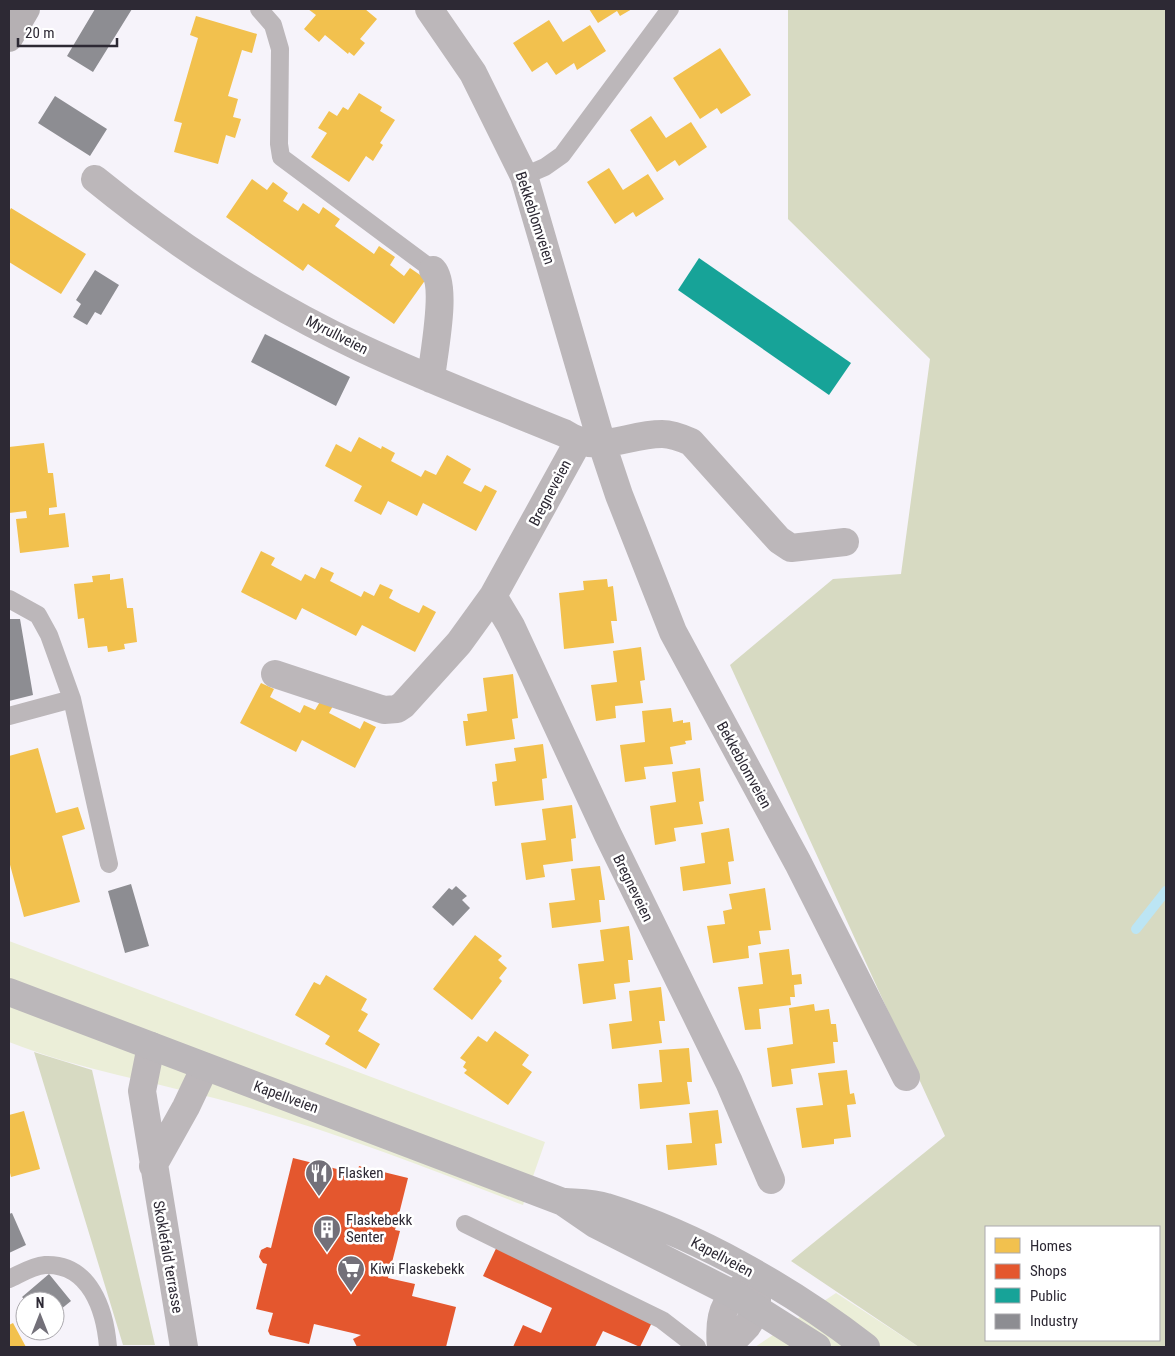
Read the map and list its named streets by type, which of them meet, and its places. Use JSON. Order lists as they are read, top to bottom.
{
  "streets": {
    "main road": ["Kapellveien"],
    "street": [
      "Bekkeblomveien",
      "Myrullveien",
      "Bregneveien",
      "Skoklefald terrasse"
    ]
  },
  "crossings": [
    ["Bekkeblomveien", "Myrullveien"],
    ["Bekkeblomveien", "Bregneveien"],
    ["Myrullveien", "Bregneveien"],
    ["Kapellveien", "Skoklefald terrasse"]
  ],
  "places": {
    "restaurant": ["Flasken"],
    "building": ["Flaskebekk Senter"],
    "supermarket": ["Kiwi Flaskebekk"]
  },
  "legend": [
    "Homes",
    "Shops",
    "Public",
    "Industry"
  ],
  "scale_bar": "20 m",
  "north": "top"
}
